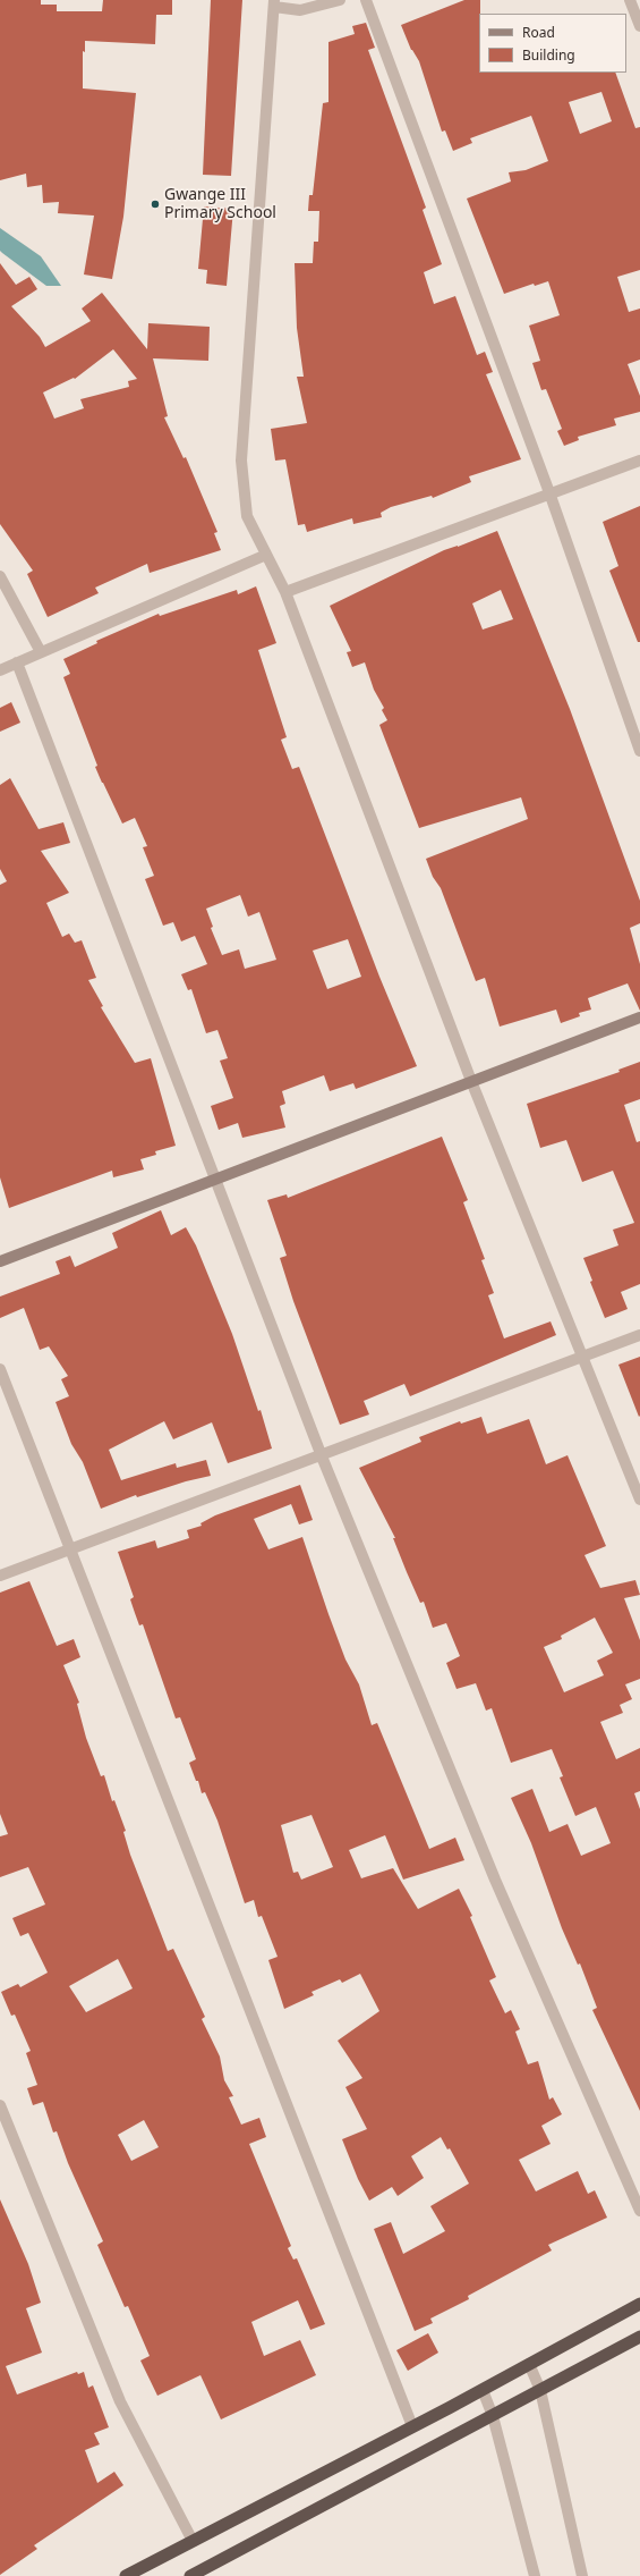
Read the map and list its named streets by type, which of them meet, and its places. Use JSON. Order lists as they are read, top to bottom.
{
  "places": ["Gwange III Primary School"],
  "legend": ["Road", "Building"]
}
